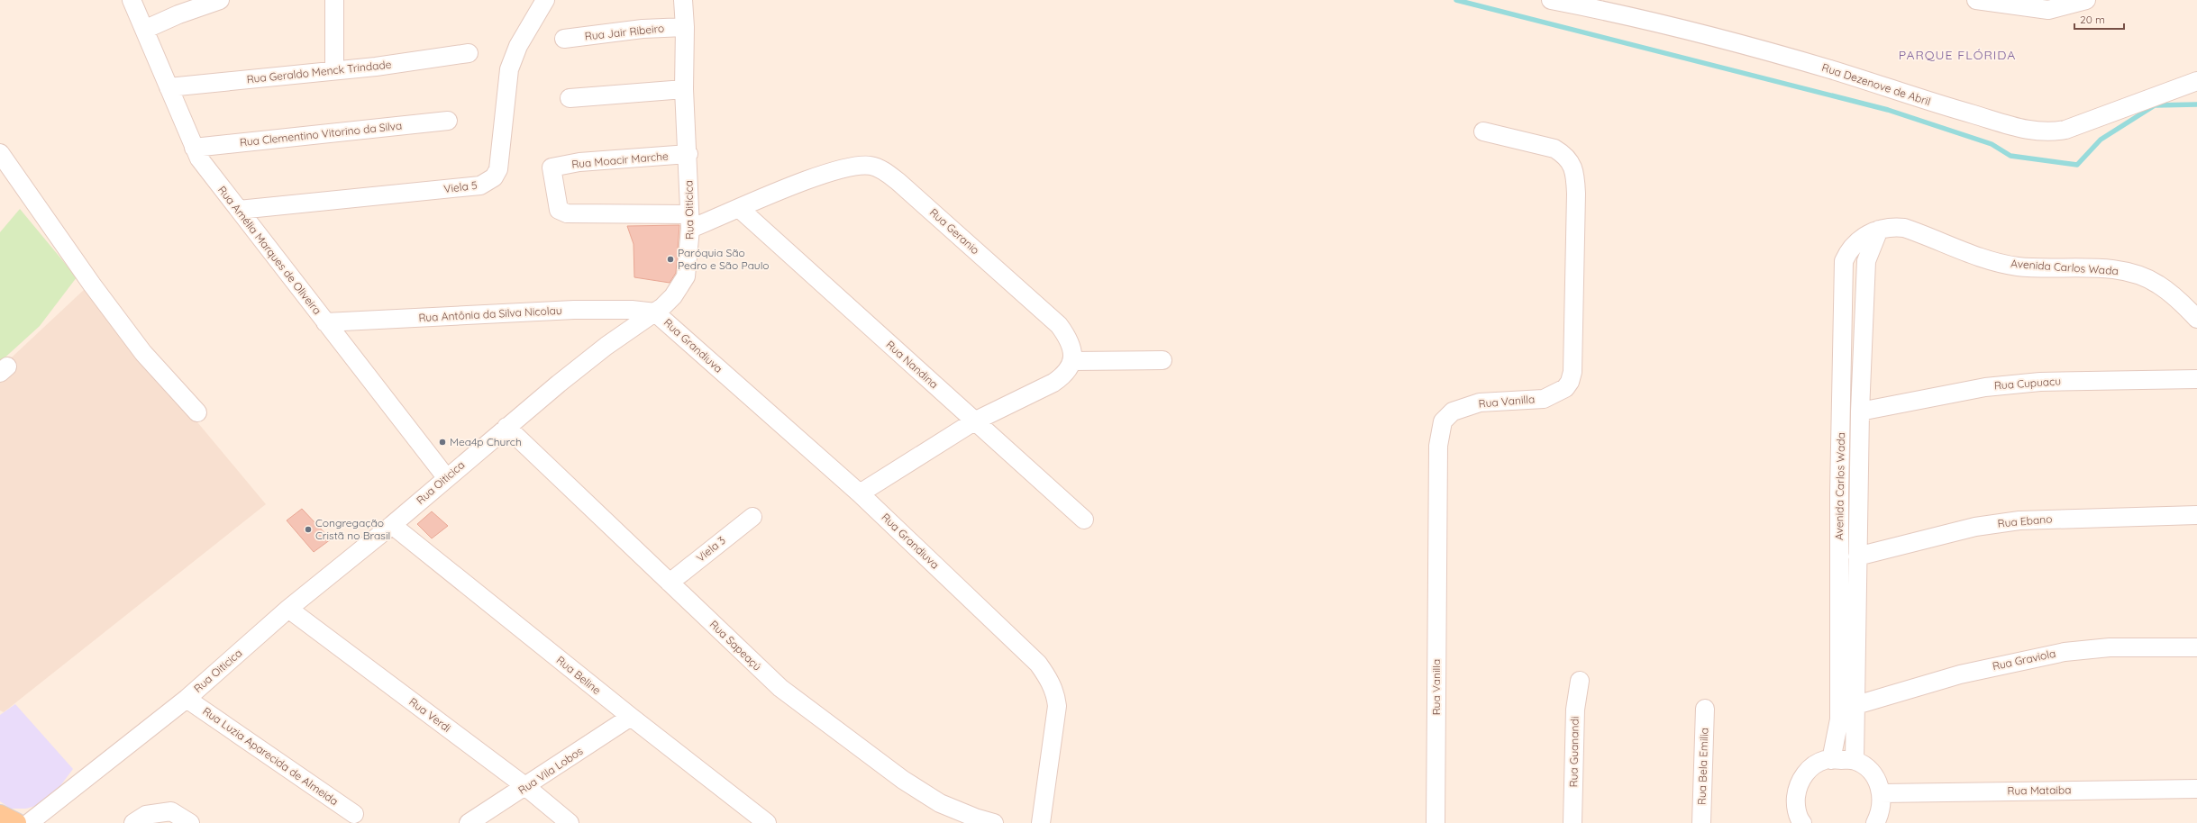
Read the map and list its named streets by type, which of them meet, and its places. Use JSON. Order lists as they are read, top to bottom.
{
  "streets": {
    "street": [
      "Rua Jair Ribeiro",
      "Rua Geraldo Menck Trindade",
      "Rua Dezenove de Abril",
      "Rua Clementino Vitorino da Silva",
      "Rua Moacir Marche",
      "Viela 5",
      "Rua Oiticica",
      "Rua Geranio",
      "Rua Amélia Marques de Oliveira",
      "Avenida Carlos Wada",
      "Rua Antônia da Silva Nicolau",
      "Rua Grandiuva",
      "Rua Nandina",
      "Rua Cupuacu",
      "Rua Vanilla",
      "Rua Ebano",
      "Viela 3",
      "Rua Sapeaçú",
      "Rua Graviola",
      "Rua Beline",
      "Rua Verdi",
      "Rua Guanandi",
      "Rua Luzia Aparecida de Almeida",
      "Rua Bela Emilia",
      "Rua Vila Lobos",
      "Rua Mataiba"
    ]
  },
  "crossings": [
    ["Rua Jair Ribeiro", "Rua Oiticica"],
    ["Rua Geraldo Menck Trindade", "Rua Amélia Marques de Oliveira"],
    ["Rua Clementino Vitorino da Silva", "Rua Amélia Marques de Oliveira"],
    ["Rua Moacir Marche", "Rua Oiticica"],
    ["Rua Moacir Marche", "Rua Geranio"],
    ["Viela 5", "Rua Amélia Marques de Oliveira"],
    ["Rua Oiticica", "Rua Geranio"],
    ["Rua Oiticica", "Rua Amélia Marques de Oliveira"],
    ["Rua Oiticica", "Rua Antônia da Silva Nicolau"],
    ["Rua Oiticica", "Rua Grandiuva"],
    ["Rua Oiticica", "Rua Sapeaçú"],
    ["Rua Oiticica", "Rua Beline"],
    ["Rua Oiticica", "Rua Verdi"],
    ["Rua Oiticica", "Rua Luzia Aparecida de Almeida"],
    ["Rua Geranio", "Rua Nandina"],
    ["Rua Amélia Marques de Oliveira", "Rua Antônia da Silva Nicolau"],
    ["Avenida Carlos Wada", "Rua Cupuacu"],
    ["Avenida Carlos Wada", "Rua Ebano"],
    ["Avenida Carlos Wada", "Rua Graviola"],
    ["Rua Antônia da Silva Nicolau", "Rua Grandiuva"],
    ["Viela 3", "Rua Sapeaçú"],
    ["Rua Beline", "Rua Vila Lobos"],
    ["Rua Verdi", "Rua Vila Lobos"]
  ],
  "districts": ["PARQUE FLÓRIDA"],
  "places": ["Paróquia São Pedro e São Paulo", "Mea4p Church", "Congregação Cristã no Brasil"],
  "scale_bar": "20 m"
}
